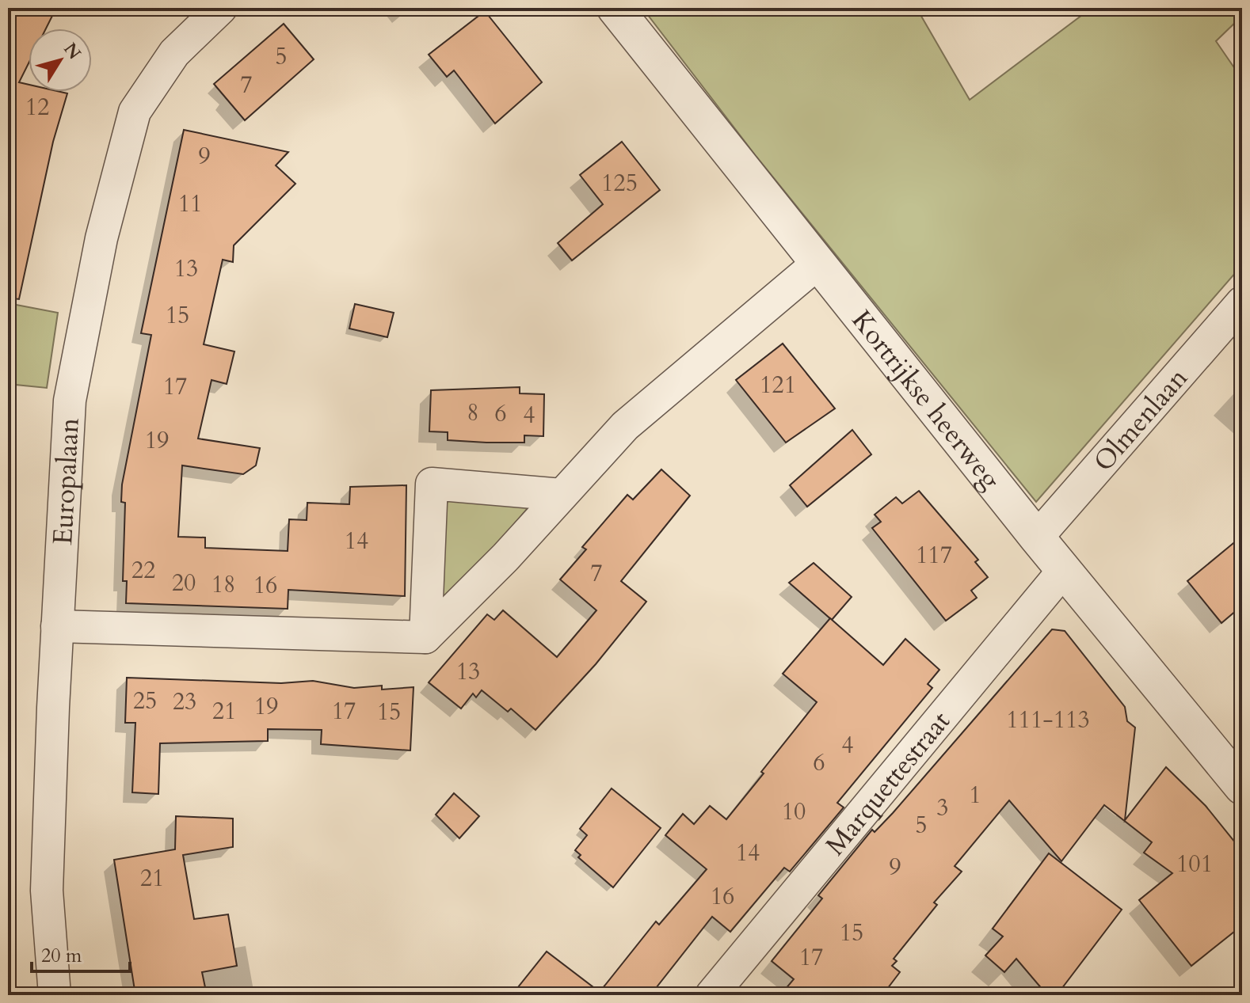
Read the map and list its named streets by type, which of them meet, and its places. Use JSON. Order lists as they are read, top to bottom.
{
  "streets": {
    "street": [
      "Kortrijkse heerweg",
      "Olmenlaan",
      "Europalaan",
      "Marquettestraat"
    ]
  },
  "crossings": [
    ["Kortrijkse heerweg", "Olmenlaan"],
    ["Kortrijkse heerweg", "Marquettestraat"]
  ],
  "house_numbers": [
    "5",
    "7",
    "12",
    "9",
    "125",
    "11",
    "13",
    "15",
    "121",
    "17",
    "8",
    "6",
    "4",
    "19",
    "14",
    "117",
    "22",
    "7",
    "20",
    "18",
    "16",
    "13",
    "25",
    "23",
    "19",
    "21",
    "17",
    "15",
    "111-113",
    "4",
    "6",
    "1",
    "3",
    "10",
    "5",
    "14",
    "101",
    "9",
    "21",
    "16",
    "15",
    "17"
  ],
  "scale_bar": "20 m",
  "north": "top right"
}
